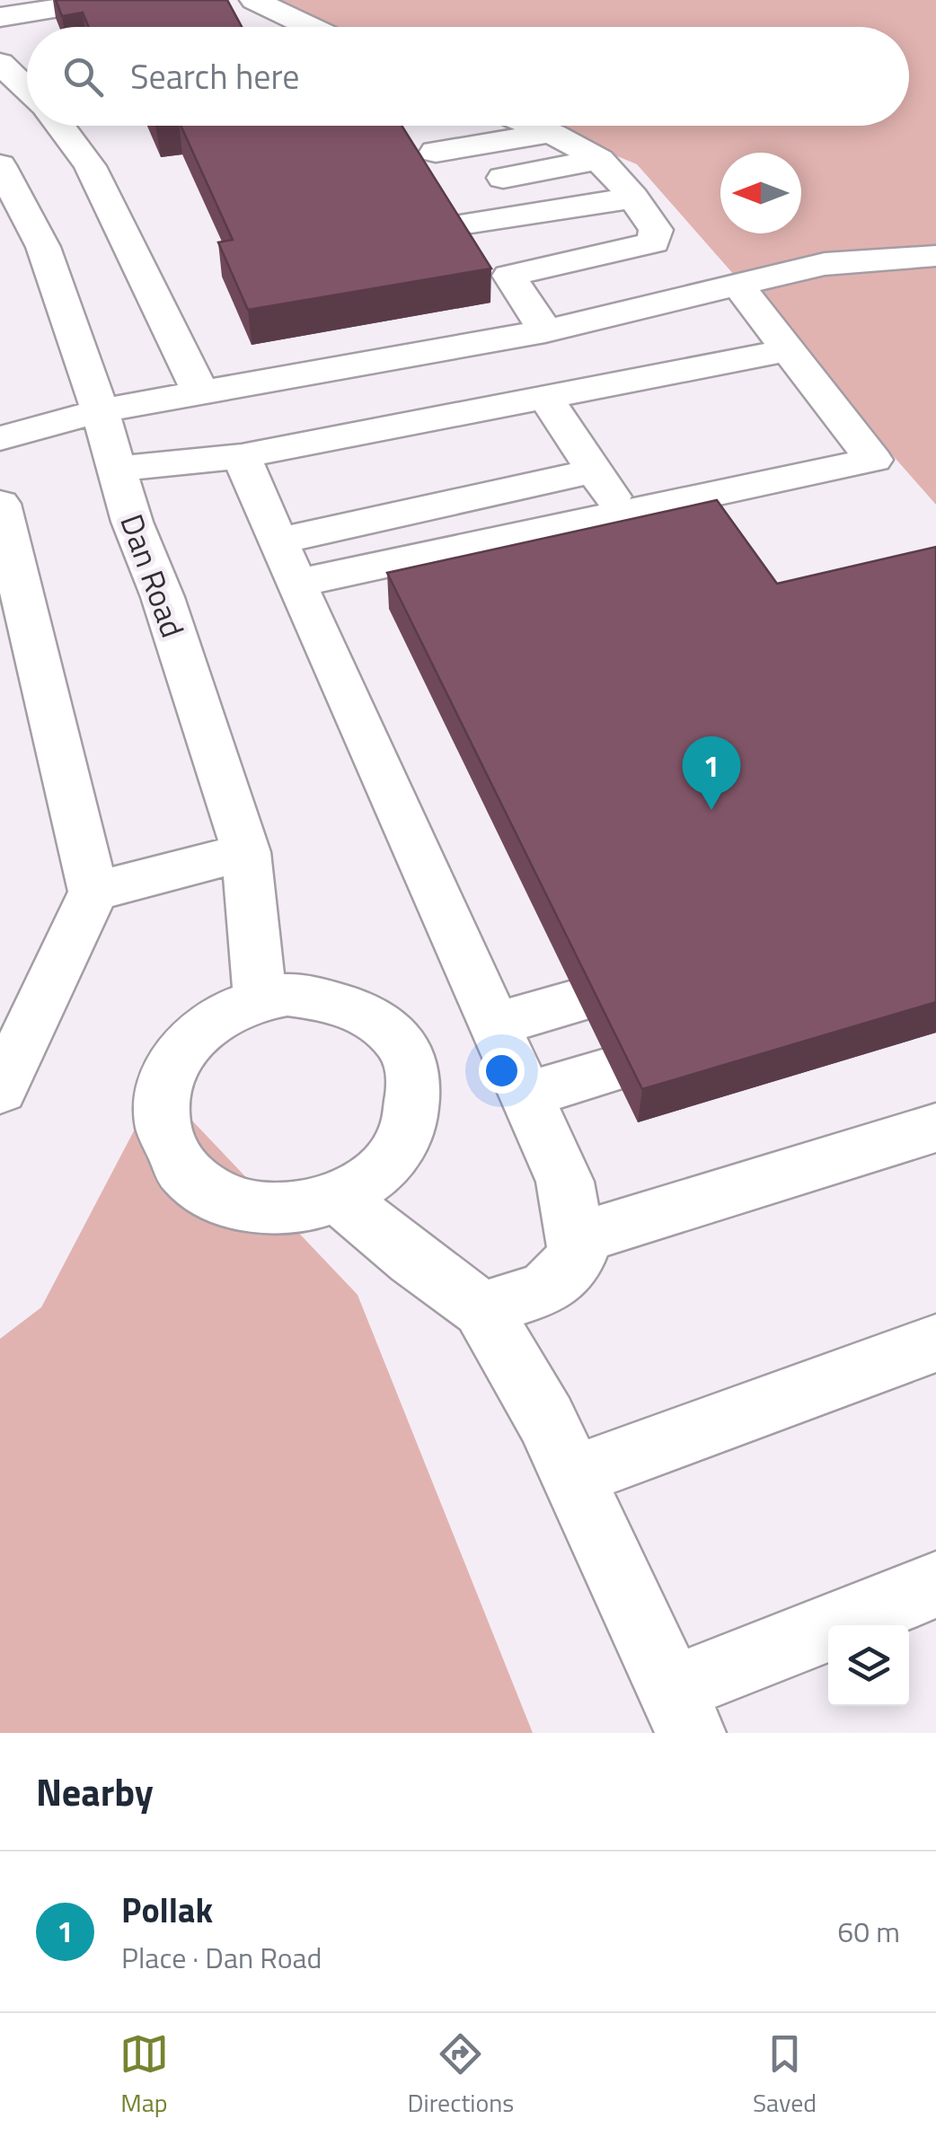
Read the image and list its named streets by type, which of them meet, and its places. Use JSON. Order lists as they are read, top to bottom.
{
  "streets": {
    "street": ["Dan Road"]
  },
  "north": "left",
  "page": {
    "search": "Search here",
    "pins": "1",
    "heading": "Nearby",
    "list": [
      {
        "mark": "1",
        "name": "Pollak",
        "note": "Place · Dan Road",
        "value": "60 m"
      }
    ],
    "nav": ["Map", "Directions", "Saved"]
  }
}
